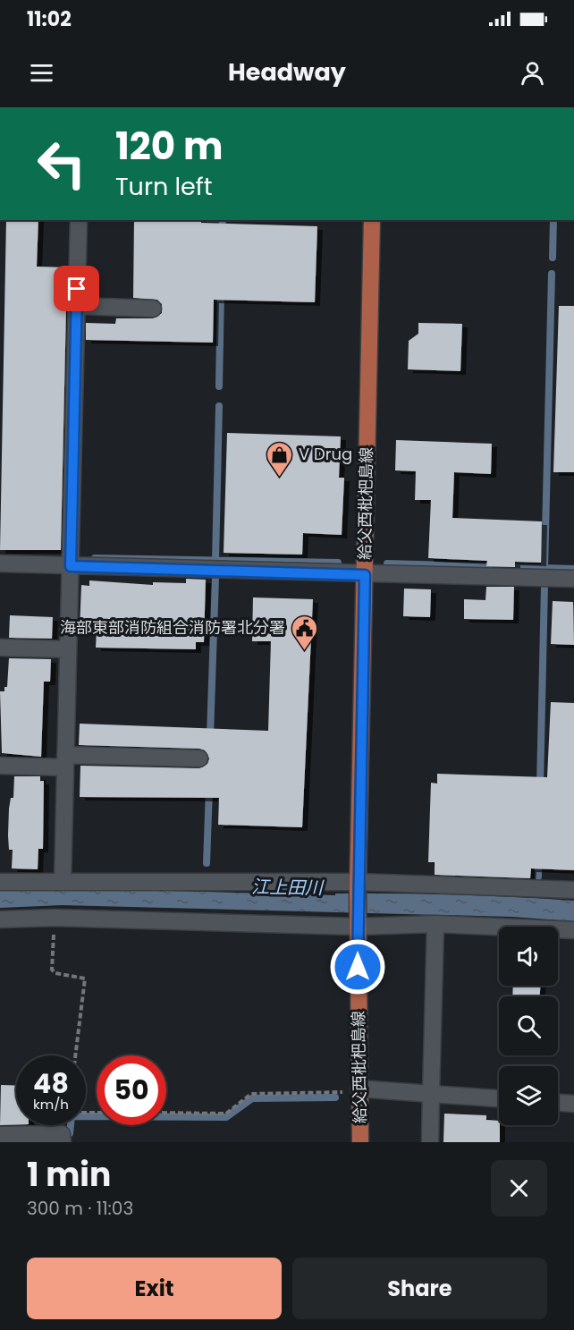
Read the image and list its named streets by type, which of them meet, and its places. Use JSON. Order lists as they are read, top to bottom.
{
  "streets": {
    "main road": ["給父西枇杷島線"]
  },
  "water": ["江上田川"],
  "places": {
    "shop": ["V Drug"],
    "public building": ["海部東部消防組合消防署北分署"]
  },
  "page": {
    "status": "11:02",
    "header": "Headway",
    "turn": ["120 m", "Turn left"],
    "speed": "48 km/h",
    "limit": "50",
    "heading": ["1 min", "300 m · 11:03"],
    "buttons": ["Exit", "Share"]
  }
}
